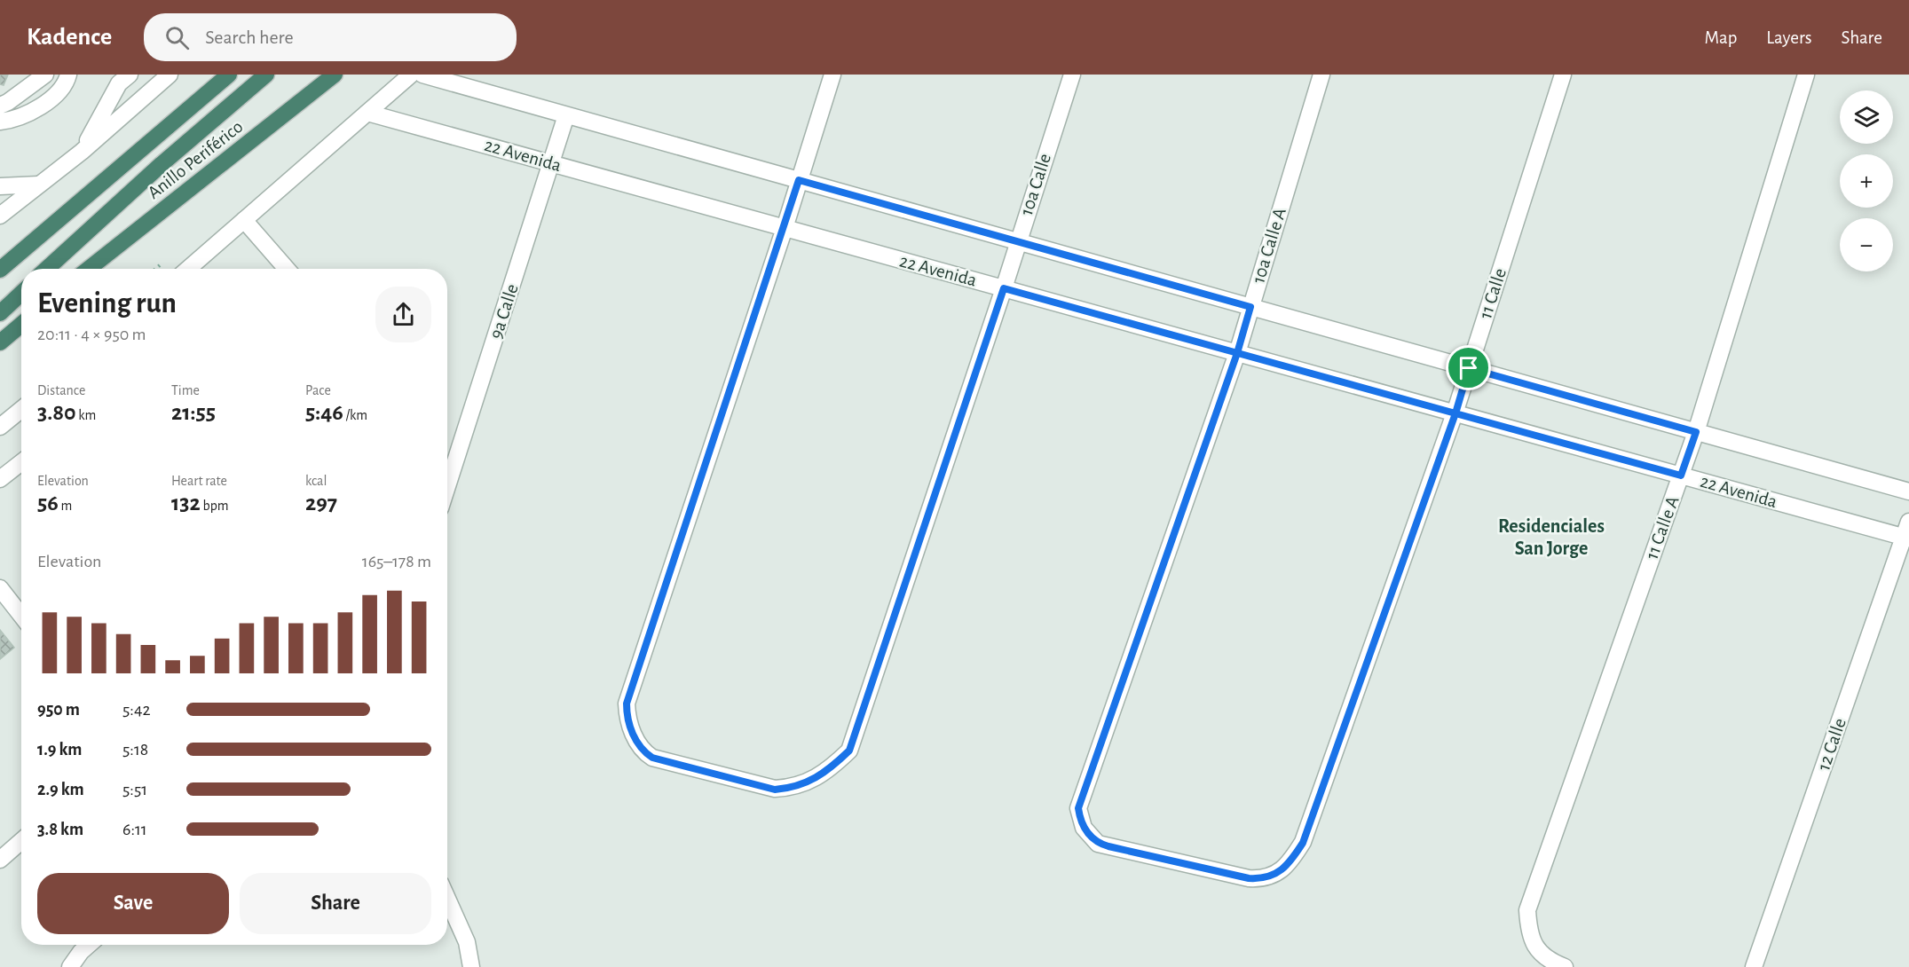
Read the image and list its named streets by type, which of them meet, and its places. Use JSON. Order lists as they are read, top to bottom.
{
  "streets": {
    "highway": ["Anillo Periférico"],
    "street": [
      "22 Avenida",
      "10a Calle",
      "10a Calle A",
      "11 Calle",
      "9a Calle",
      "11 Calle A",
      "12 Calle"
    ]
  },
  "crossings": [
    ["22 Avenida", "10a Calle"],
    ["22 Avenida", "10a Calle A"],
    ["22 Avenida", "11 Calle"],
    ["22 Avenida", "9a Calle"],
    ["22 Avenida", "11 Calle A"],
    ["22 Avenida", "12 Calle"],
    ["10a Calle A", "11 Calle"]
  ],
  "districts": ["Residenciales San Jorge"],
  "page": {
    "header": "Kadence",
    "search": "Search here",
    "nav": ["Map", "Layers", "Share"],
    "map_buttons": ["+", "−"],
    "heading": ["Evening run", "20:11 · 4 × 950 m"],
    "stats": [
      ["Distance", "3.80 km"],
      ["Time", "21:55"],
      ["Pace", "5:46 /km"],
      ["Elevation", "56 m"],
      ["Heart rate", "132 bpm"],
      ["kcal", "297"]
    ],
    "chart": ["Elevation", "165–178 m"],
    "list": [
      {
        "name": "950 m",
        "note": "5:42"
      },
      {
        "name": "1.9 km",
        "note": "5:18"
      },
      {
        "name": "2.9 km",
        "note": "5:51"
      },
      {
        "name": "3.8 km",
        "note": "6:11"
      }
    ],
    "buttons": ["Save", "Share"]
  }
}
